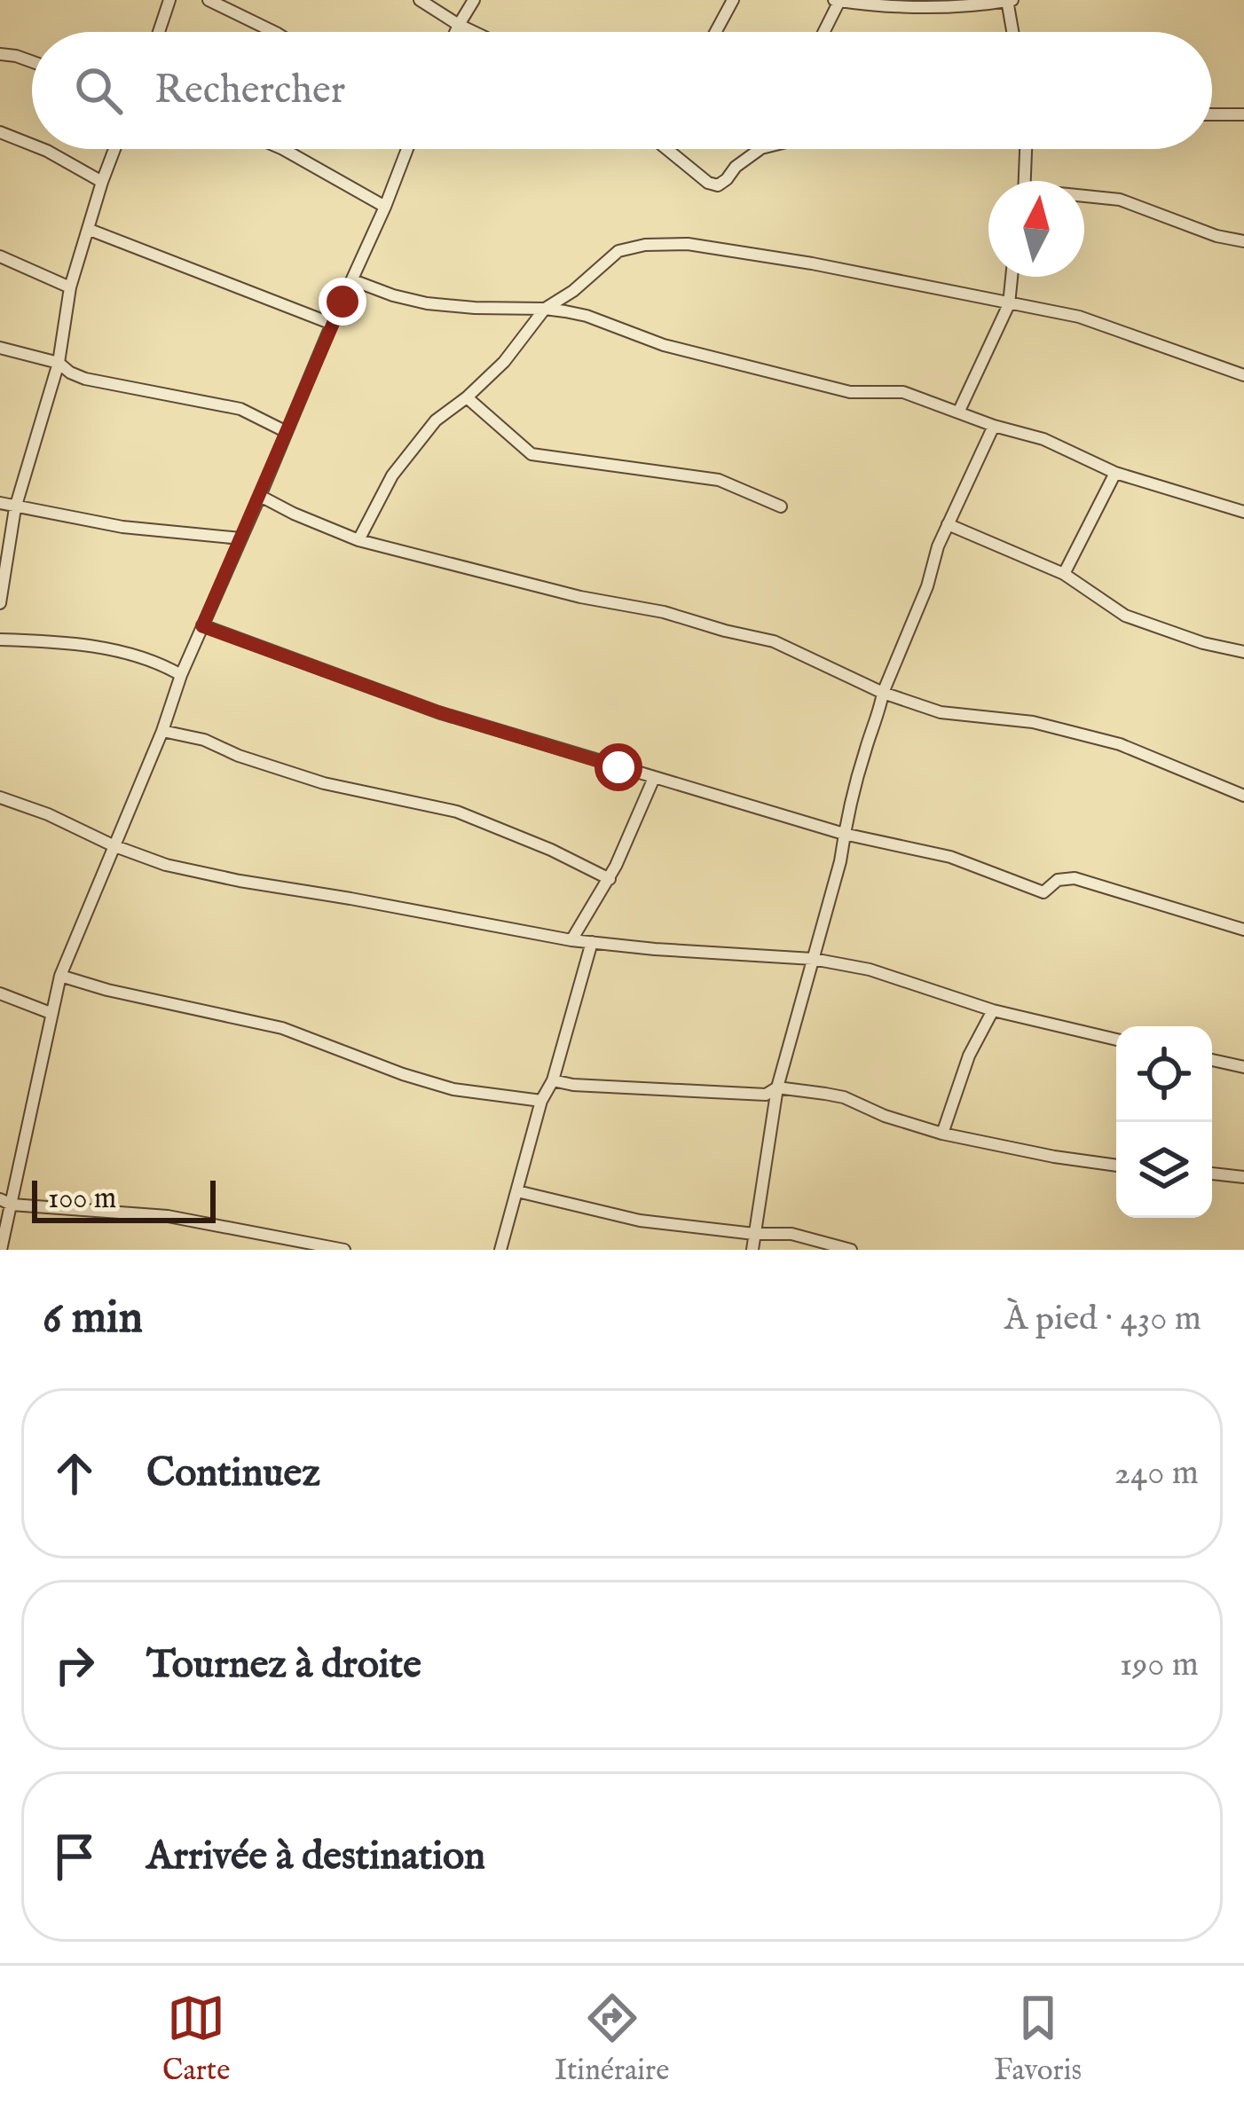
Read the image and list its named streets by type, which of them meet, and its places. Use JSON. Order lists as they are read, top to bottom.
{
  "scale_bar": "100 m",
  "north": "top",
  "page": {
    "search": "Rechercher",
    "scale": "100 m",
    "heading": ["6 min", "À pied · 430 m"],
    "list": [
      ["Continuez", "240 m"],
      ["Tournez à droite", "190 m"],
      "Arrivée à destination"
    ],
    "nav": ["Carte", "Itinéraire", "Favoris"]
  }
}
